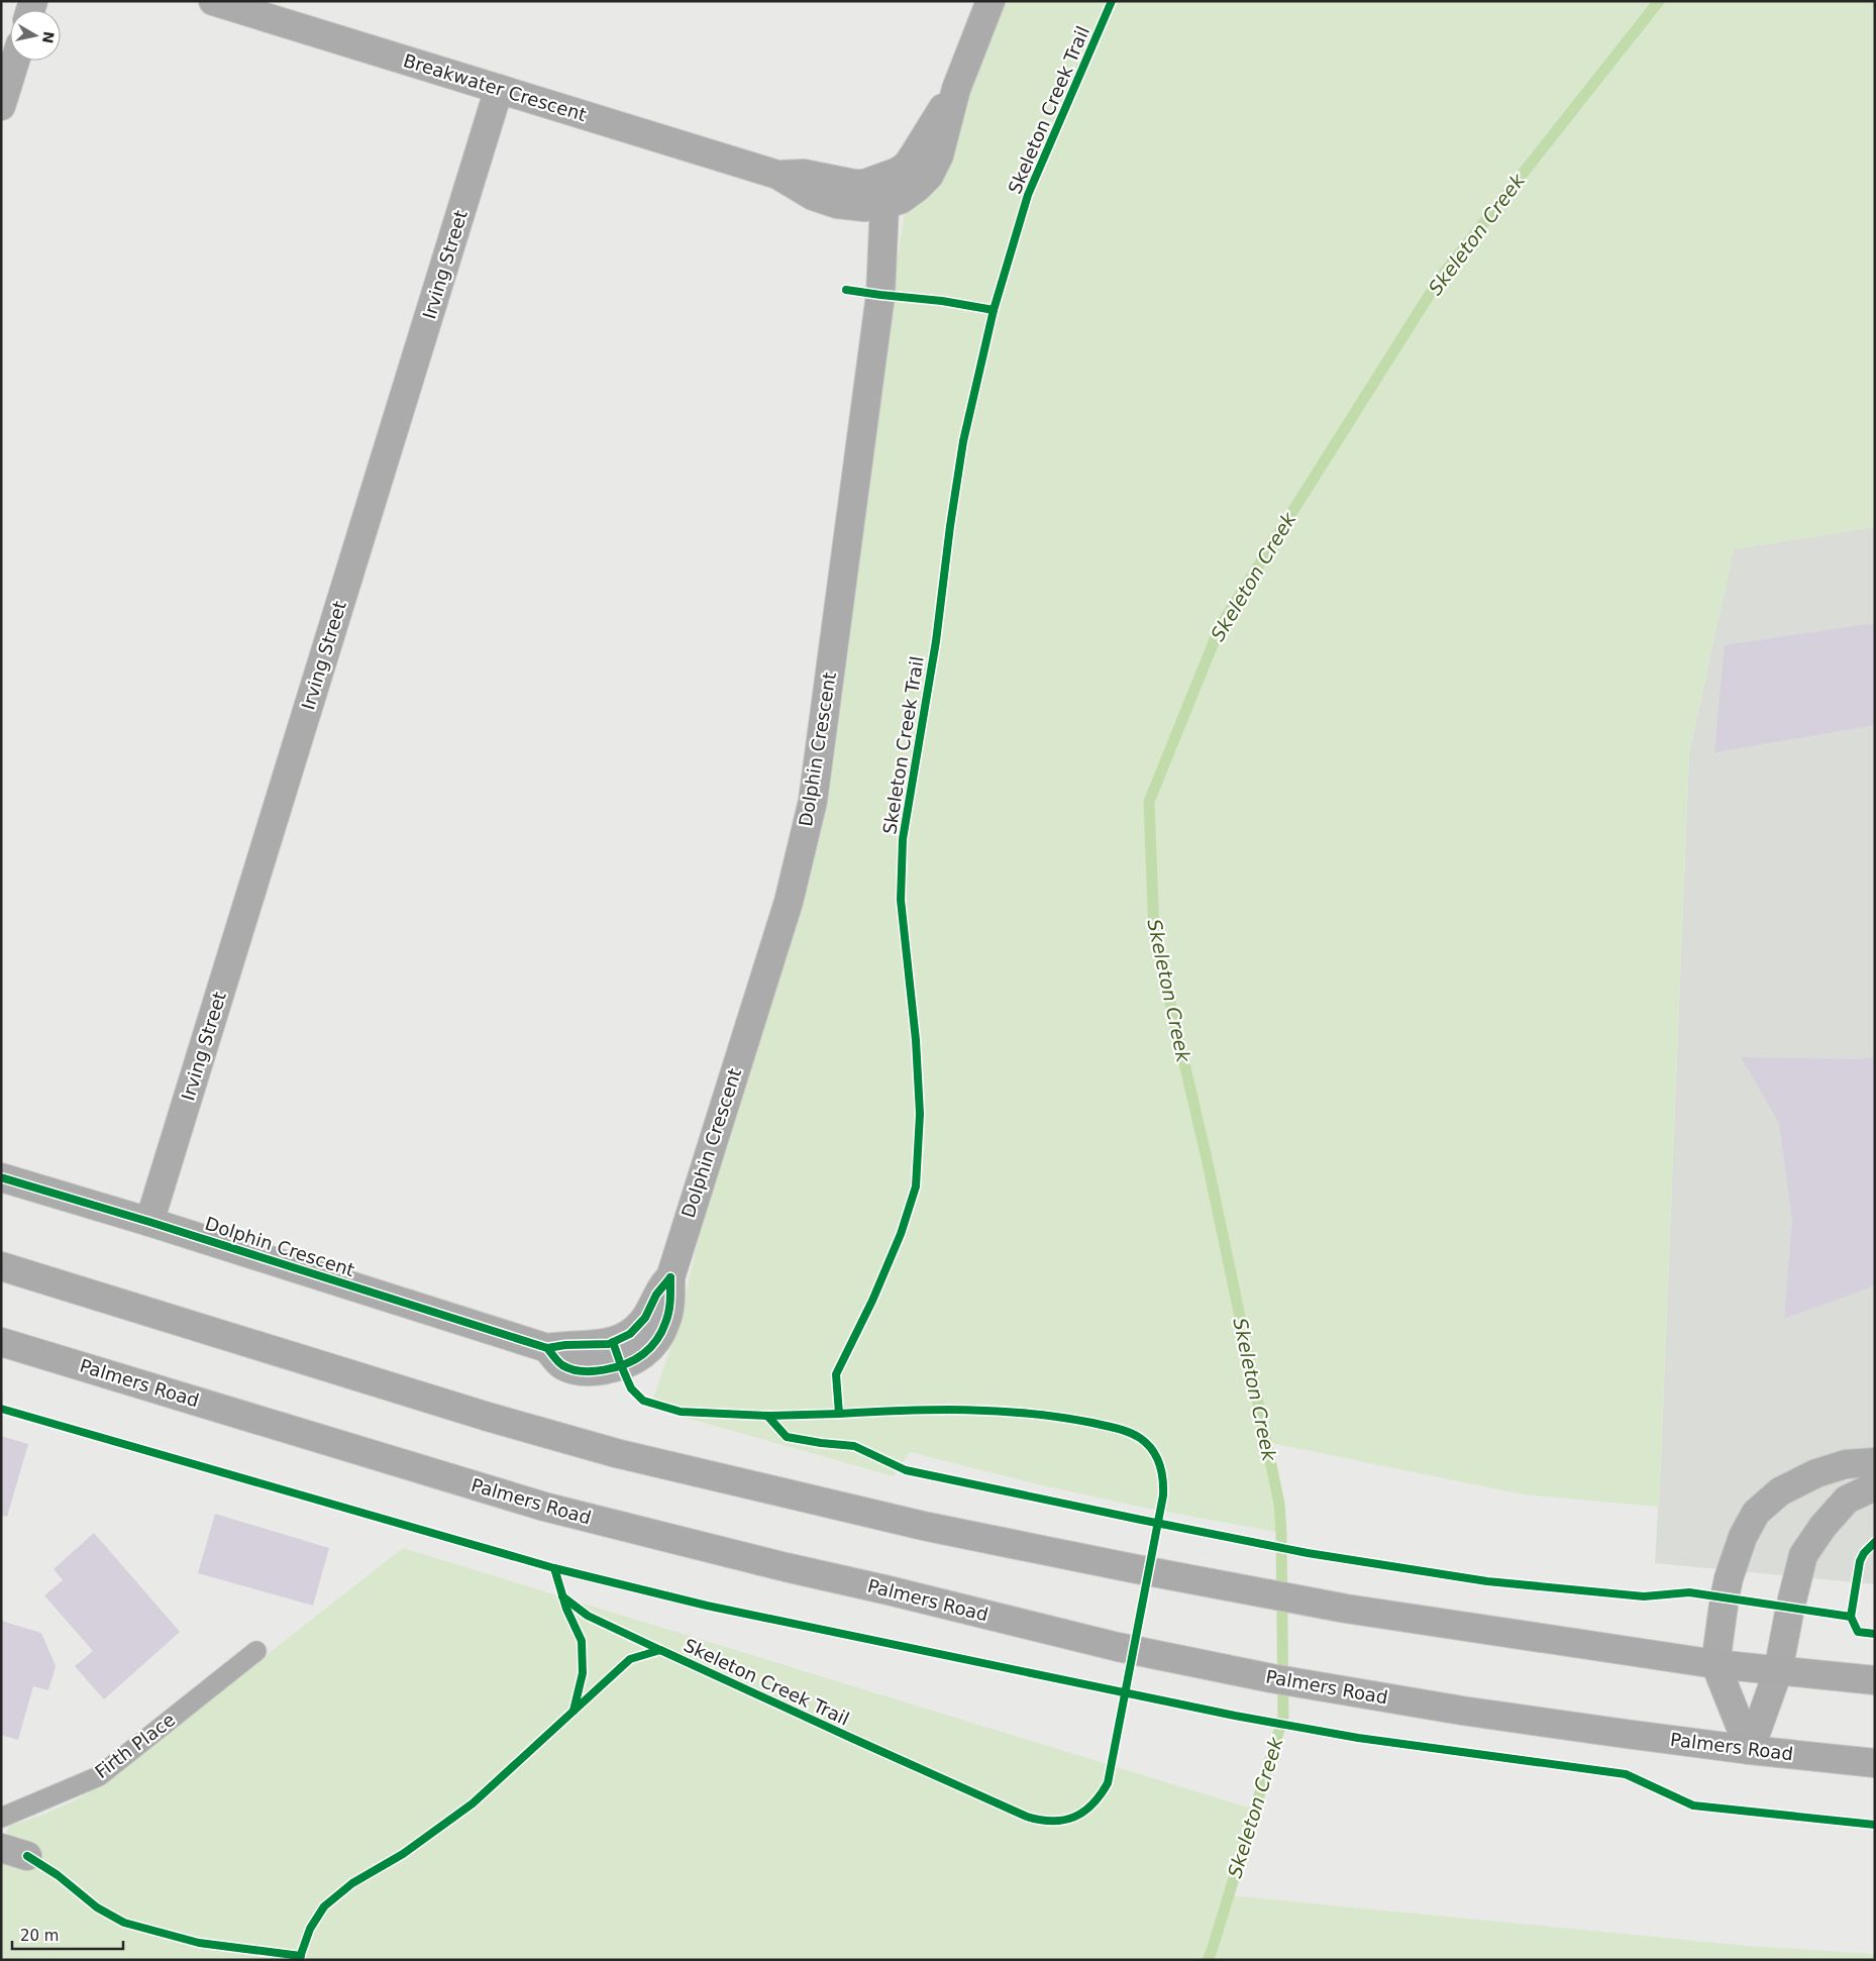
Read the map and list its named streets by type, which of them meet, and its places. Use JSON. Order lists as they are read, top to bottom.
{
  "streets": {
    "main road": ["Palmers Road"],
    "street": ["Breakwater Crescent", "Irving Street", "Dolphin Crescent"],
    "lane": ["Firth Place"],
    "cycle path": ["Skeleton Creek Trail"]
  },
  "crossings": [
    ["Breakwater Crescent", "Irving Street"],
    ["Breakwater Crescent", "Dolphin Crescent"],
    ["Irving Street", "Dolphin Crescent"]
  ],
  "water": ["Skeleton Creek"],
  "scale_bar": "20 m",
  "north": "right"
}
